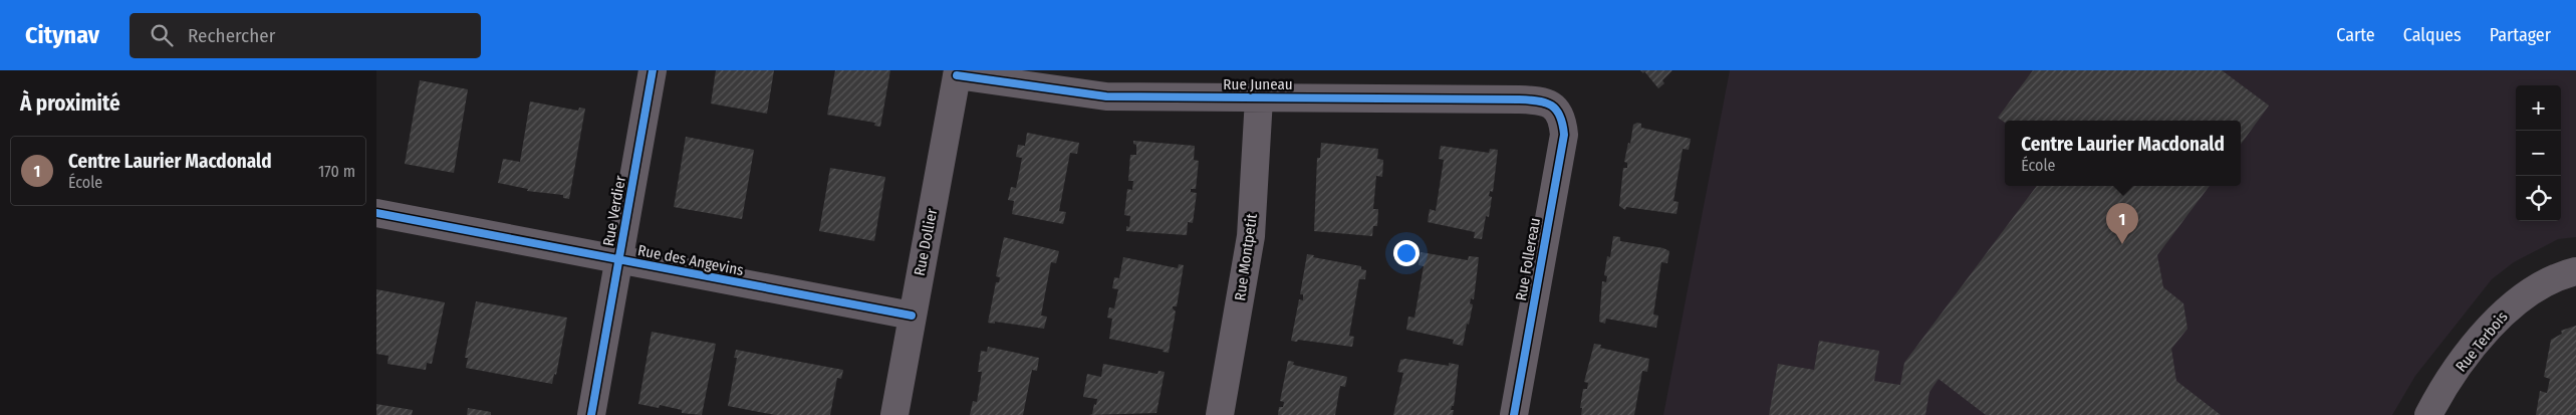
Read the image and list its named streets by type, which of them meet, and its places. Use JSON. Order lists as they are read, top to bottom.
{
  "streets": {
    "street": [
      "Rue Juneau",
      "Rue Verdier",
      "Rue Dollier",
      "Rue Montpetit",
      "Rue Follereau",
      "Rue des Angevins",
      "Rue Terbois"
    ]
  },
  "crossings": [
    ["Rue Juneau", "Rue Dollier"],
    ["Rue Juneau", "Rue Montpetit"],
    ["Rue Juneau", "Rue Follereau"],
    ["Rue Verdier", "Rue des Angevins"],
    ["Rue Dollier", "Rue des Angevins"]
  ],
  "page": {
    "header": "Citynav",
    "search": "Rechercher",
    "nav": ["Carte", "Calques", "Partager"],
    "heading": "À proximité",
    "map_buttons": ["+", "−"],
    "popup": ["Centre Laurier Macdonald", "École"],
    "list": [
      {
        "mark": "1",
        "name": "Centre Laurier Macdonald",
        "note": "École",
        "value": "170 m"
      }
    ],
    "pins": "1"
  }
}
